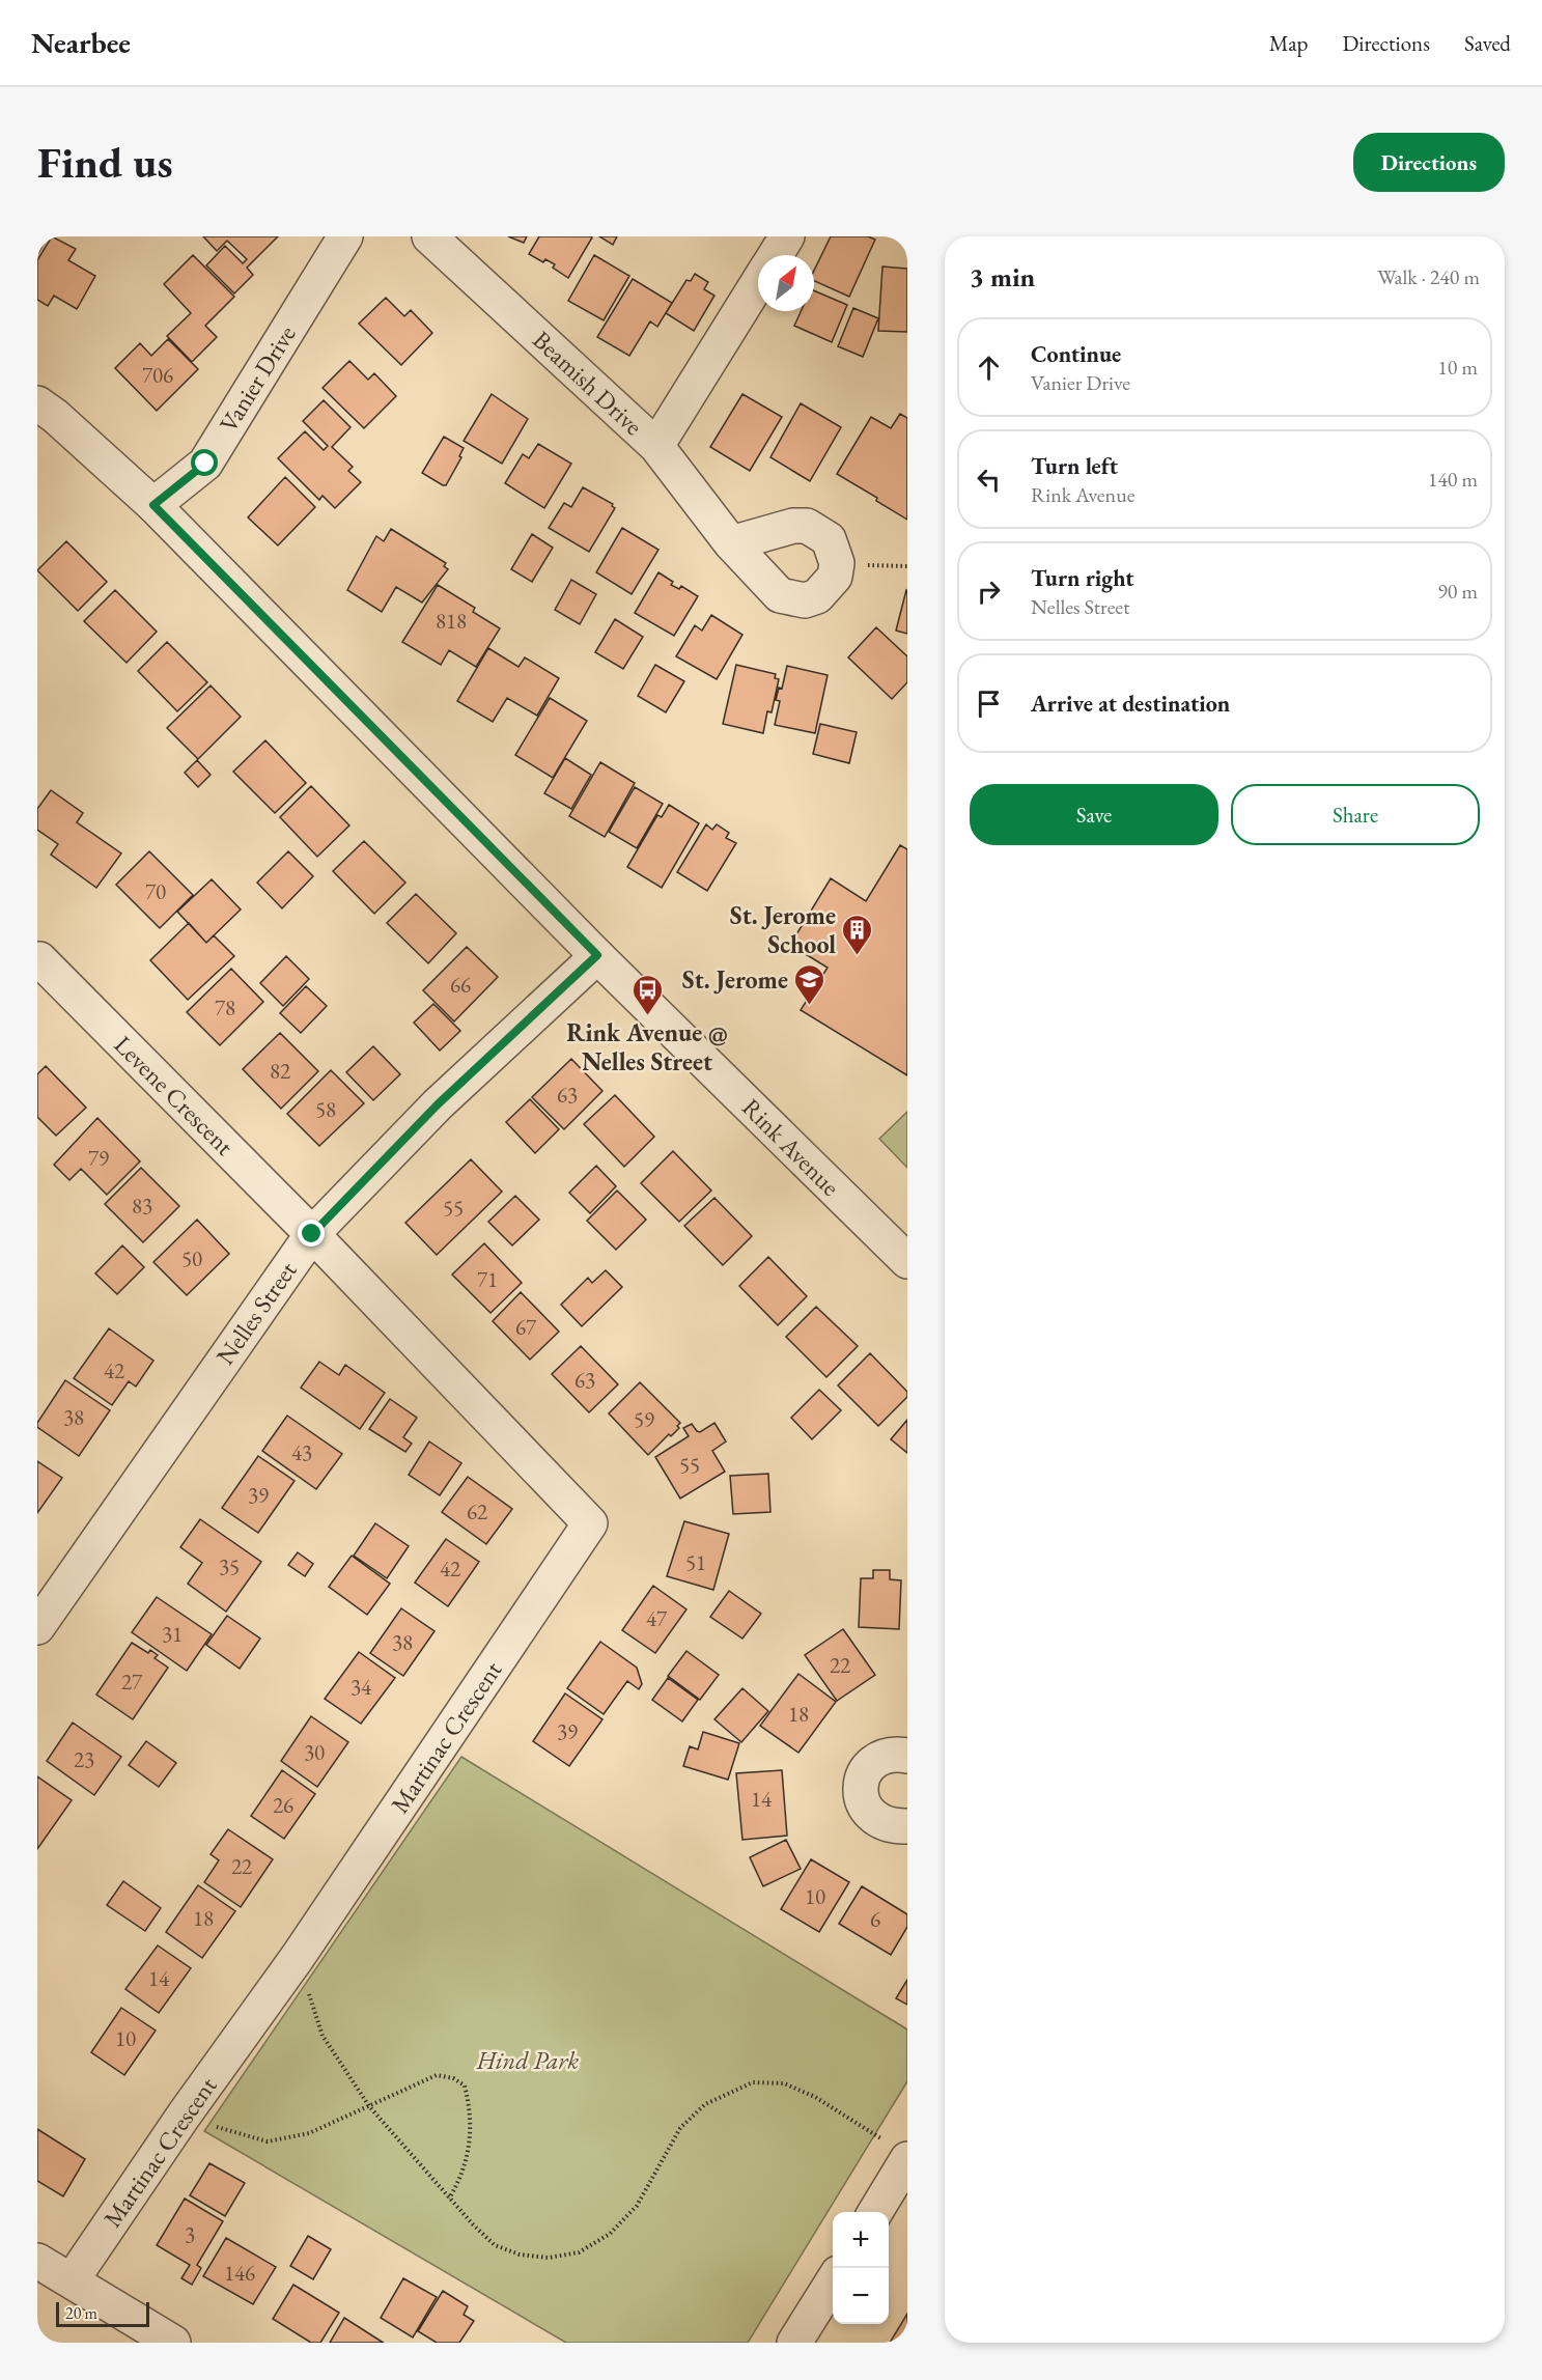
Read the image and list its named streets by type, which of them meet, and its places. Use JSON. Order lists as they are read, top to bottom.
{
  "streets": {
    "street": [
      "Vanier Drive",
      "Beamish Drive",
      "Levene Crescent",
      "Rink Avenue",
      "Nelles Street",
      "Martinac Crescent"
    ]
  },
  "crossings": [
    ["Vanier Drive", "Rink Avenue"],
    ["Levene Crescent", "Nelles Street"],
    ["Levene Crescent", "Martinac Crescent"],
    ["Rink Avenue", "Nelles Street"],
    ["Nelles Street", "Martinac Crescent"]
  ],
  "parks": ["Hind Park"],
  "places": {
    "building": ["St. Jerome School"],
    "school or university": ["St. Jerome"],
    "bus stop": ["Rink Avenue @ Nelles Street"]
  },
  "house_numbers": [
    "706",
    "818",
    "70",
    "66",
    "78",
    "82",
    "63",
    "58",
    "79",
    "83",
    "55",
    "50",
    "71",
    "67",
    "42",
    "63",
    "38",
    "59",
    "43",
    "55",
    "39",
    "62",
    "51",
    "35",
    "42",
    "47",
    "31",
    "38",
    "22",
    "27",
    "34",
    "18",
    "39",
    "30",
    "23",
    "14",
    "26",
    "22",
    "10",
    "18",
    "6",
    "14",
    "10",
    "3",
    "146"
  ],
  "scale_bar": "20 m",
  "north": "top right",
  "page": {
    "header": "Nearbee",
    "nav": ["Map", "Directions", "Saved"],
    "buttons": [
      "Directions",
      ["Save", "Share"]
    ],
    "title": "Find us",
    "heading": ["3 min", "Walk · 240 m"],
    "list": [
      ["Continue", "Vanier Drive", "10 m"],
      ["Turn left", "Rink Avenue", "140 m"],
      ["Turn right", "Nelles Street", "90 m"],
      "Arrive at destination"
    ],
    "map_buttons": ["+", "−"],
    "scale": "20 m"
  }
}
